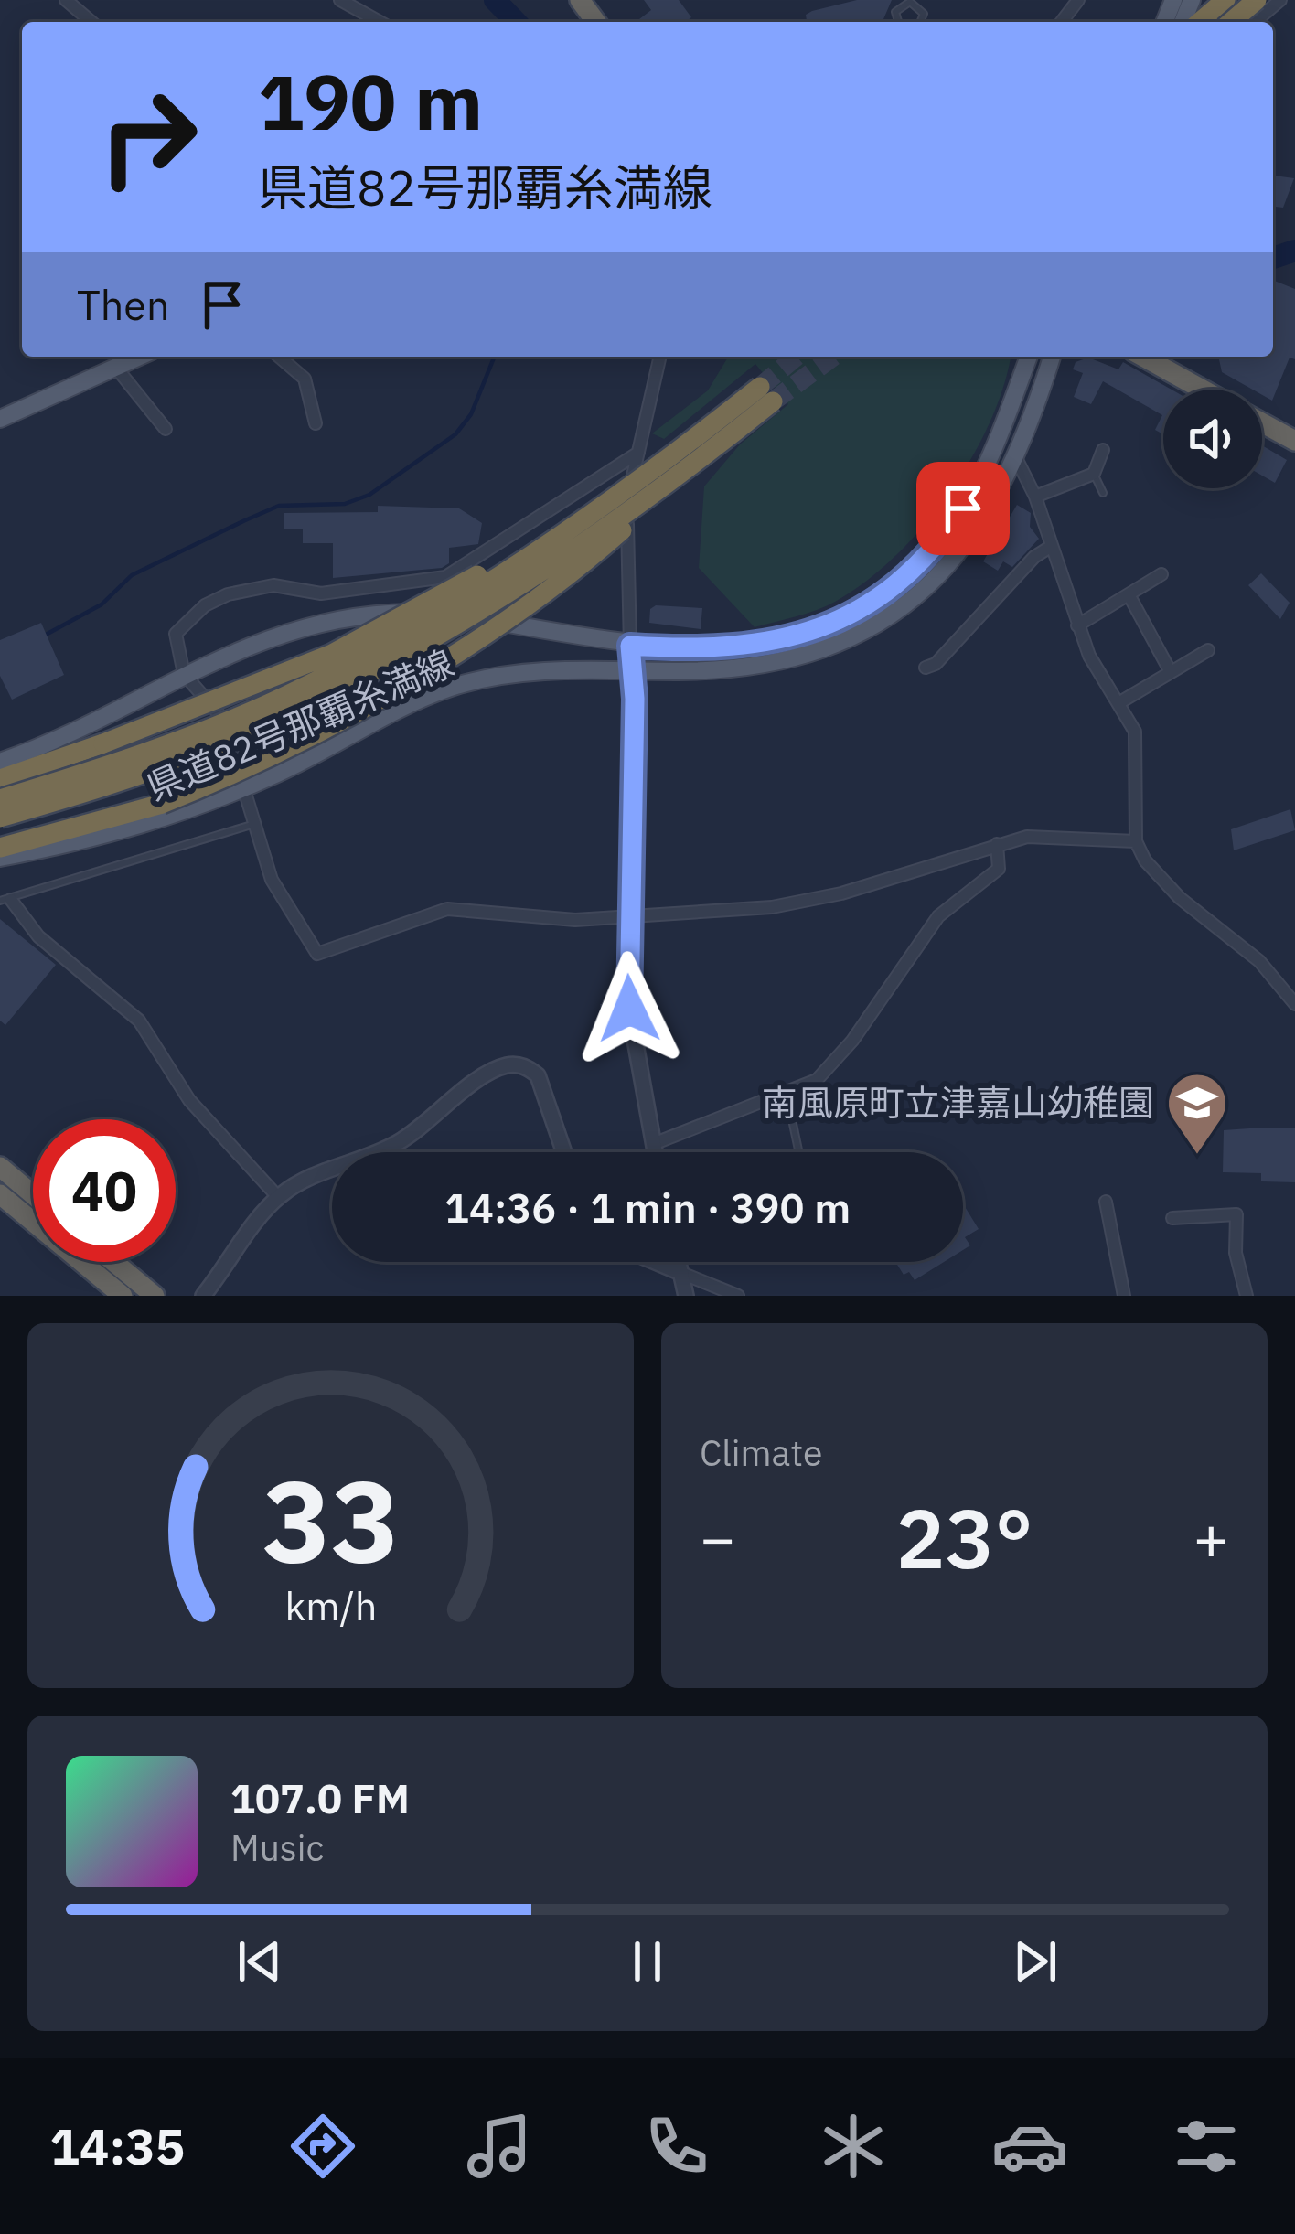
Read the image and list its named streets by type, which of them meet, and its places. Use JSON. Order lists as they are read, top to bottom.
{
  "streets": {
    "main road": ["県道82号那覇糸満線"]
  },
  "places": {
    "school or university": ["南風原町立津嘉山幼稚園"]
  },
  "page": {
    "turn": ["190 m", "県道82号那覇糸満線"],
    "then": "Then",
    "limit": "40",
    "trip": "14:36 · 1 min · 390 m",
    "tile": "Climate",
    "heat": ["−", "23°", "+"],
    "song": ["107.0 FM", "Music"],
    "tabs": "14:35",
    "gauge": ["33", "km/h"]
  }
}
